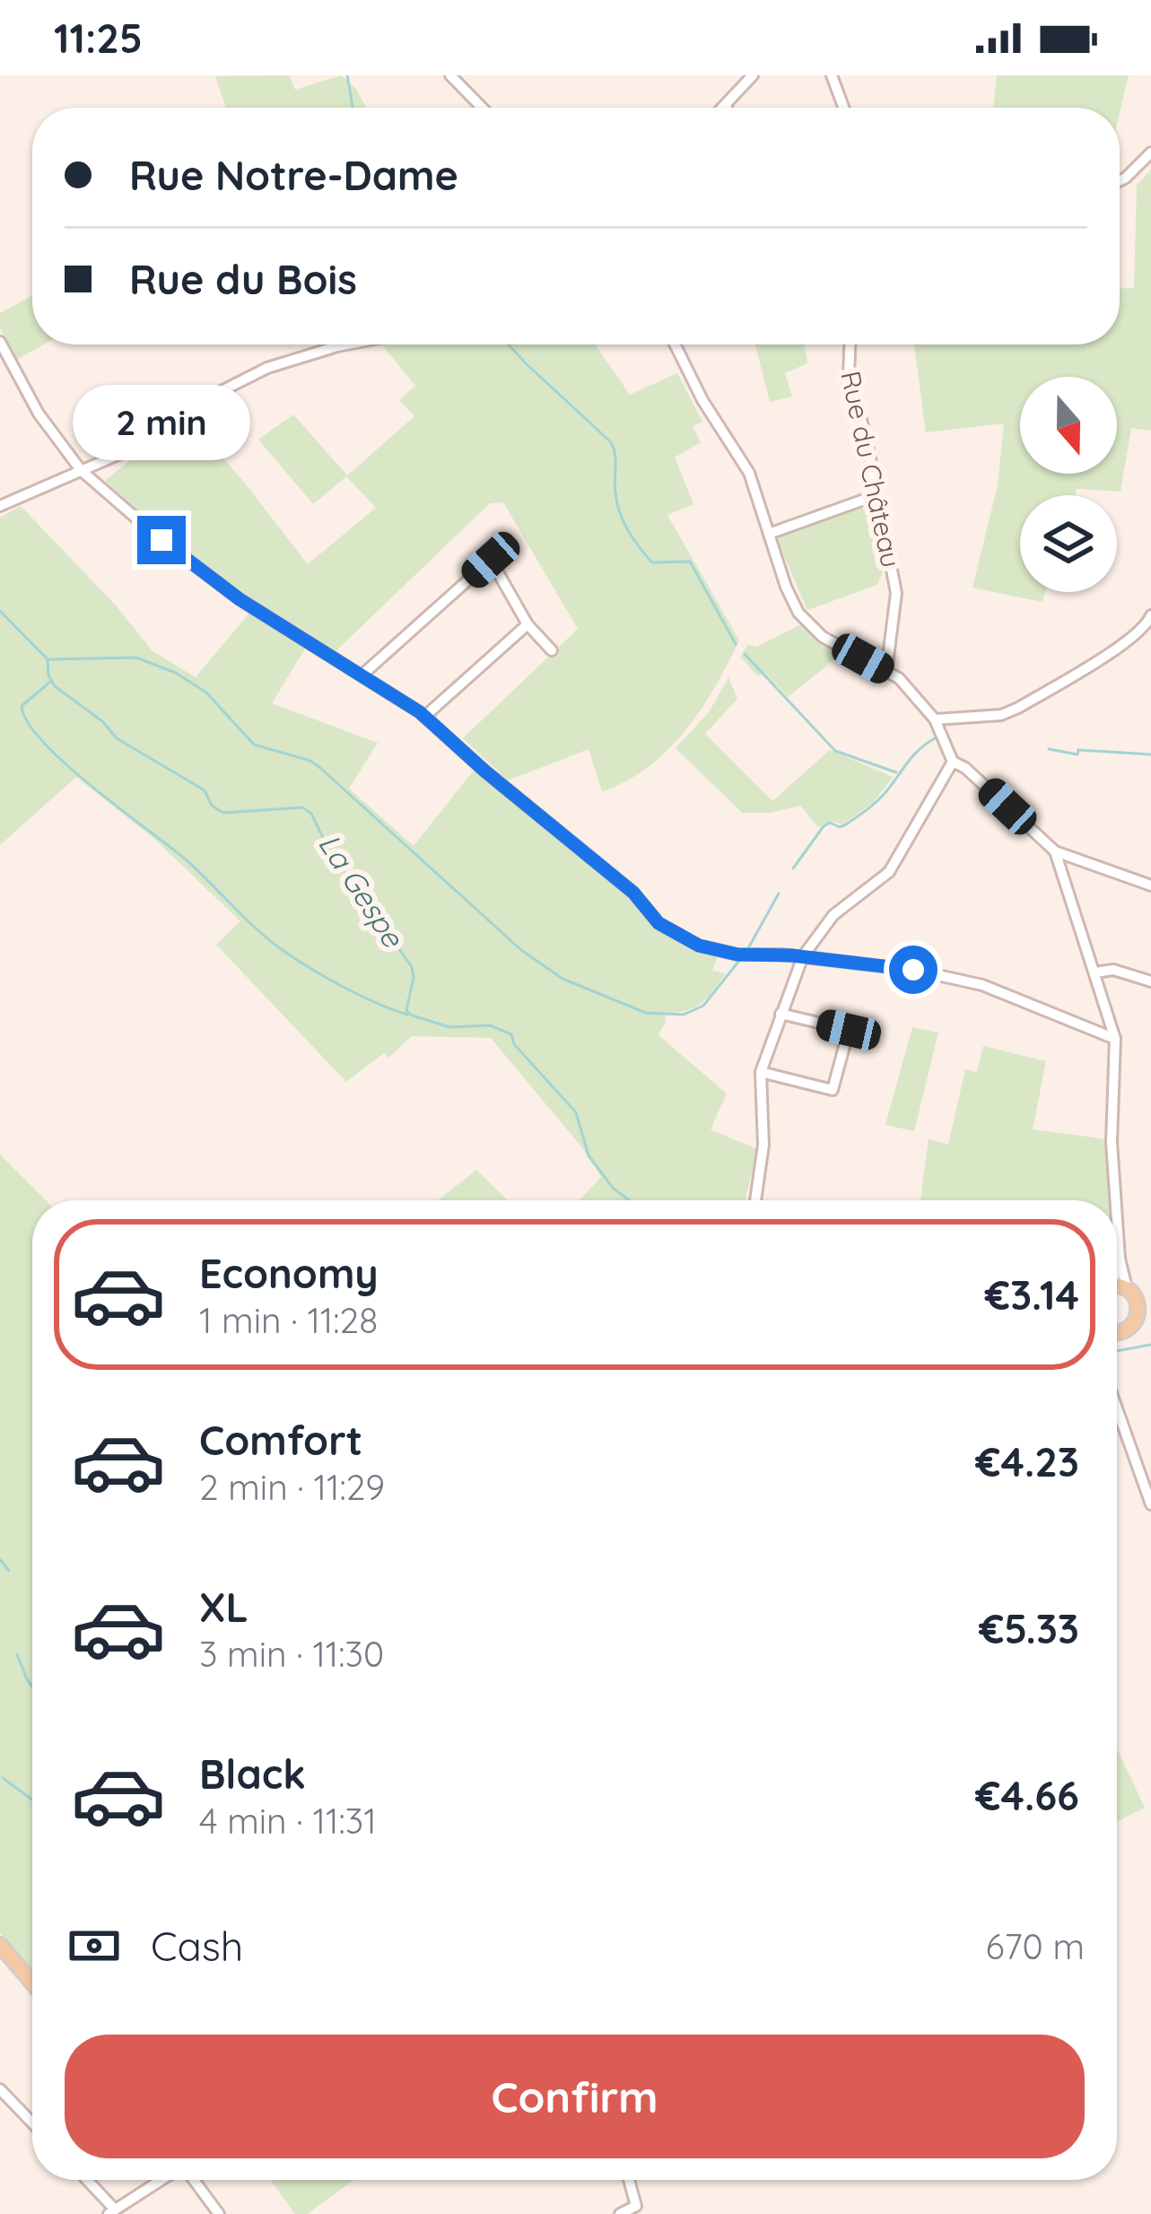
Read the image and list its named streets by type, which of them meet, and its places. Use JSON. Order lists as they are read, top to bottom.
{
  "streets": {
    "street": ["Rue du Château"]
  },
  "water": ["La Gespe"],
  "north": "bottom",
  "page": {
    "status": "11:25",
    "banner": ["Rue Notre-Dame", "Rue du Bois"],
    "bubble": "2 min",
    "list": [
      {
        "name": "Economy",
        "note": "1 min · 11:28",
        "value": "€3.14"
      },
      {
        "name": "Comfort",
        "note": "2 min · 11:29",
        "value": "€4.23"
      },
      {
        "name": "XL",
        "note": "3 min · 11:30",
        "value": "€5.33"
      },
      {
        "name": "Black",
        "note": "4 min · 11:31",
        "value": "€4.66"
      }
    ],
    "pay": ["Cash", "670 m"],
    "buttons": "Confirm"
  }
}
